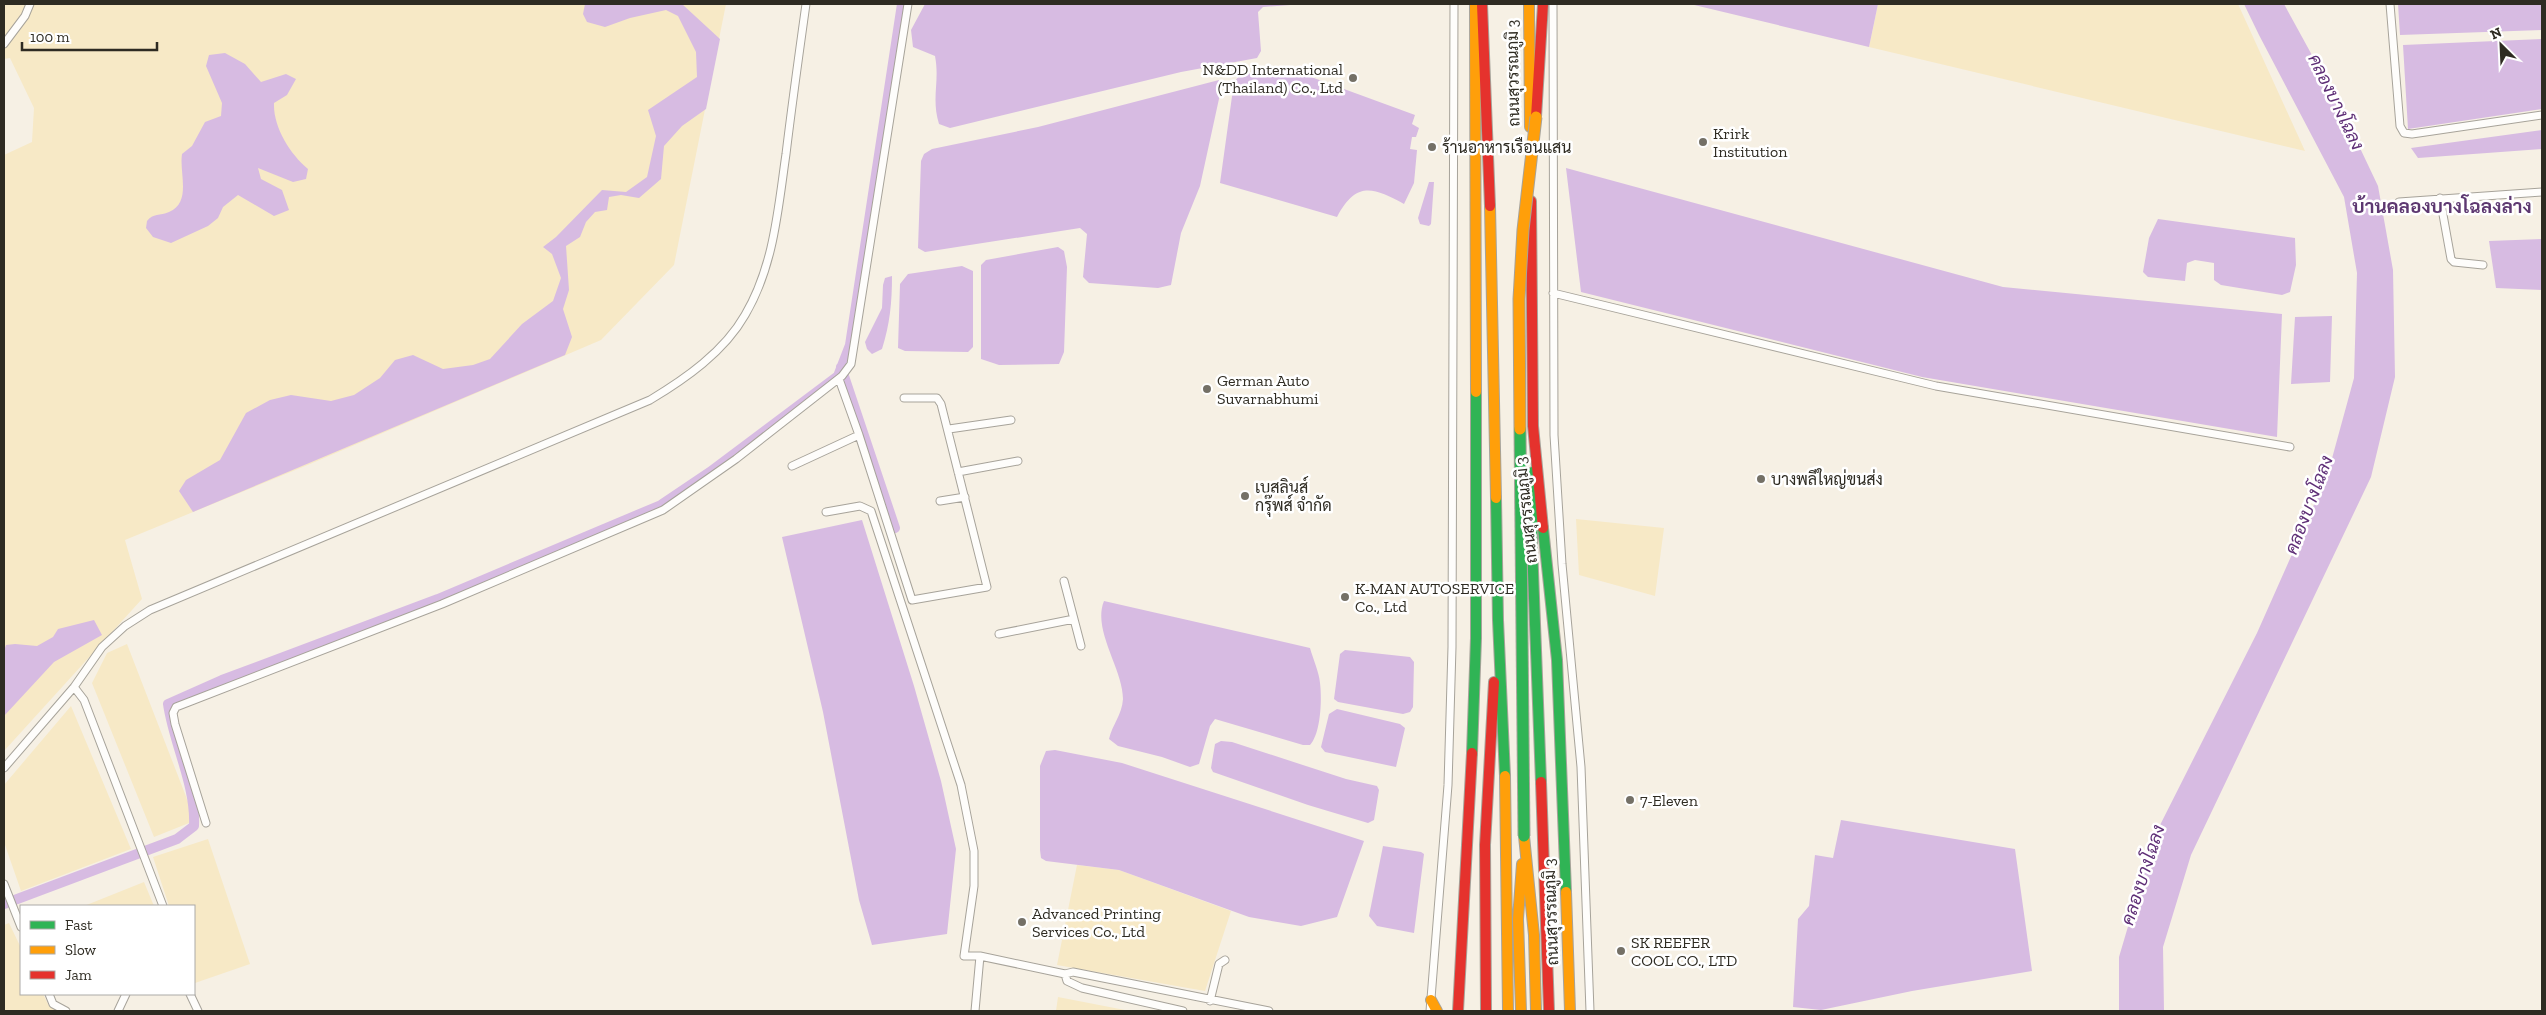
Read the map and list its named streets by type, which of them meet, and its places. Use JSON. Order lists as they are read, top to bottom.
{
  "streets": {
    "main road": ["ถนนสุวรรณภูมิ 3"]
  },
  "districts": ["บ้านคลองบางโฉลงล่าง"],
  "water": ["คลองบางโฉลง"],
  "places": [
    "N&DD International (Thailand) Co., Ltd",
    "Krirk Institution",
    "ร้านอาหารเรือนแสน",
    "German Auto Suvarnabhumi",
    "บางพลีใหญ่ขนส่ง",
    "เบสลินส์ กรุ๊พส์ จำกัด",
    "K-MAN AUTOSERVICE Co., Ltd",
    "7-Eleven",
    "Advanced Printing Services Co., Ltd",
    "SK REEFER COOL CO., LTD"
  ],
  "legend": ["Fast", "Slow", "Jam"],
  "scale_bar": "100 m",
  "north": "top left"
}
